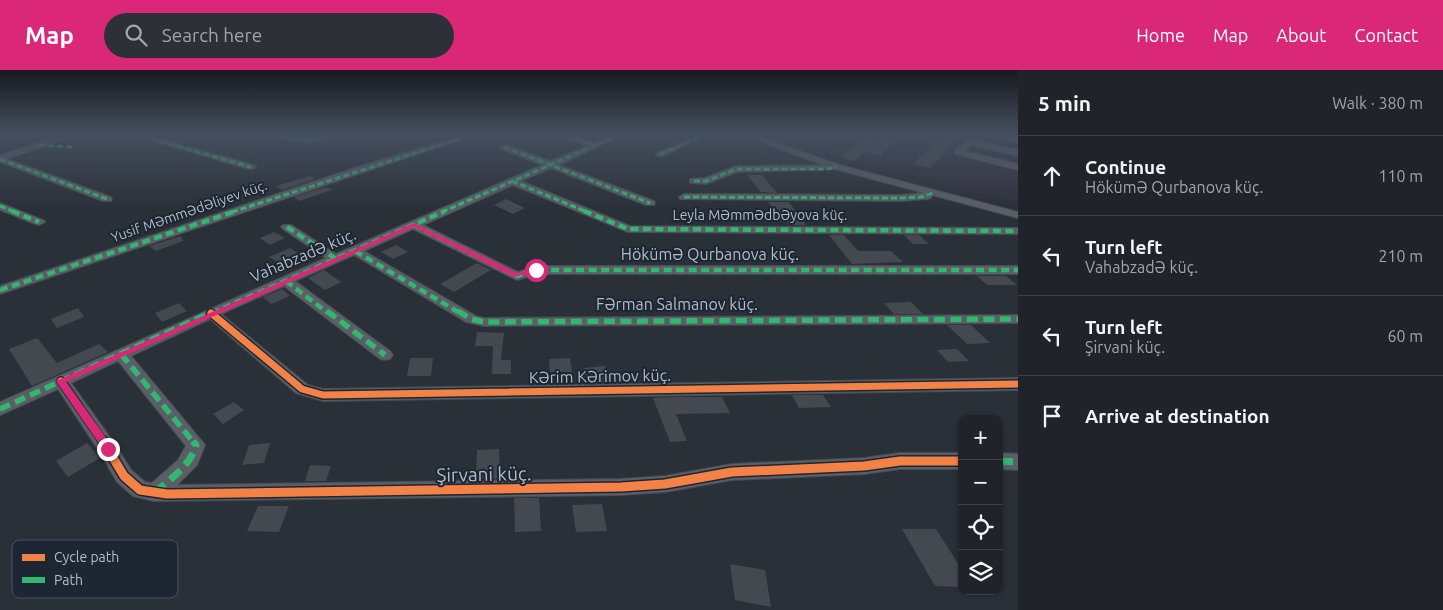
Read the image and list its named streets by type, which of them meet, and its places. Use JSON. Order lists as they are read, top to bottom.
{
  "streets": {
    "street": [
      "Yusif Məmmədəliyev küç.",
      "Leyla Məmmədbəyova küç.",
      "Hökümə Qurbanova küç.",
      "Vahabzadə küç.",
      "Fərman Salmanov küç.",
      "Kərim Kərimov küç.",
      "Şirvani küç."
    ]
  },
  "crossings": [
    ["Leyla Məmmədbəyova küç.", "Vahabzadə küç."],
    ["Hökümə Qurbanova küç.", "Vahabzadə küç."],
    ["Vahabzadə küç.", "Fərman Salmanov küç."],
    ["Vahabzadə küç.", "Kərim Kərimov küç."],
    ["Vahabzadə küç.", "Şirvani küç."]
  ],
  "legend": ["Cycle path", "Path"],
  "page": {
    "header": "Map",
    "search": "Search here",
    "nav": [
      "Home",
      "Map",
      "About",
      "Contact"
    ],
    "heading": ["5 min", "Walk · 380 m"],
    "list": [
      ["Continue", "Hökümə Qurbanova küç.", "110 m"],
      ["Turn left", "Vahabzadə küç.", "210 m"],
      ["Turn left", "Şirvani küç.", "60 m"],
      "Arrive at destination"
    ],
    "map_buttons": ["+", "−"]
  }
}
